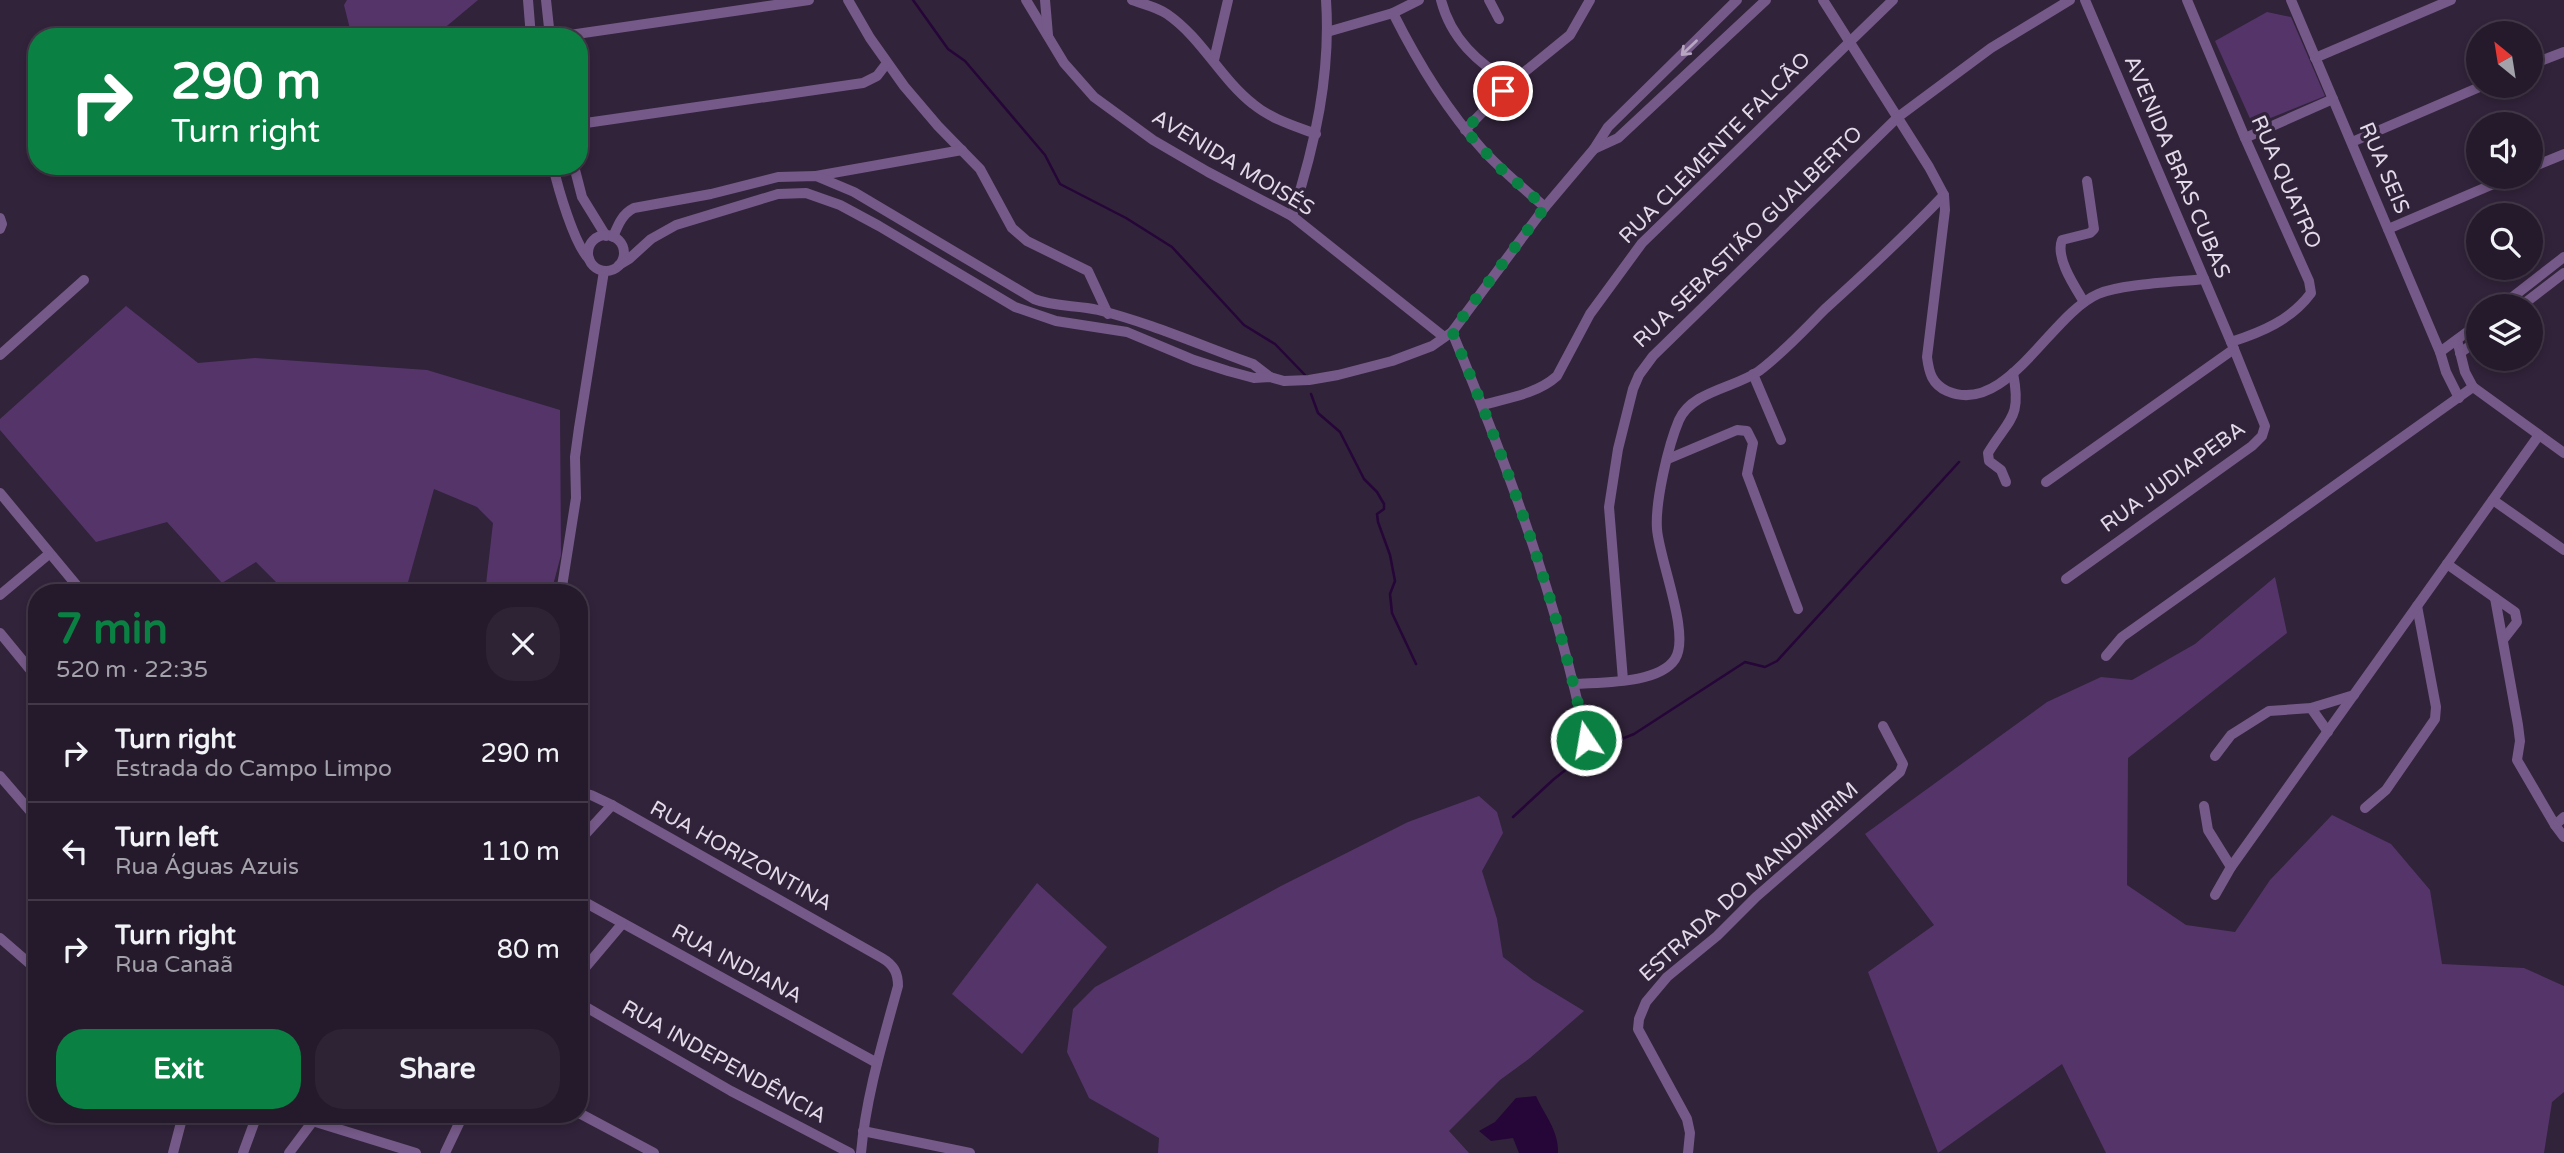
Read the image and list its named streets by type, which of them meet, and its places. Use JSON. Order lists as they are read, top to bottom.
{
  "streets": {
    "street": [
      "RUA CLEMENTE FALCÃO",
      "AVENIDA MOISÉS",
      "AVENIDA BRAS CUBAS",
      "RUA SEIS",
      "RUA QUATRO",
      "RUA SEBASTIÃO GUALBERTO",
      "RUA JUDIAPEBA",
      "RUA HORIZONTINA",
      "ESTRADA DO MANDIMIRIM",
      "RUA INDIANA",
      "RUA INDEPENDÊNCIA"
    ]
  },
  "crossings": [
    ["AVENIDA BRAS CUBAS", "RUA QUATRO"],
    ["AVENIDA BRAS CUBAS", "RUA JUDIAPEBA"],
    ["RUA QUATRO", "RUA JUDIAPEBA"],
    ["RUA HORIZONTINA", "RUA INDIANA"]
  ],
  "north": "top left",
  "page": {
    "turn": ["290 m", "Turn right"],
    "heading": ["7 min", "520 m · 22:35"],
    "list": [
      {
        "name": "Turn right",
        "note": "Estrada do Campo Limpo",
        "value": "290 m"
      },
      {
        "name": "Turn left",
        "note": "Rua Águas Azuis",
        "value": "110 m"
      },
      {
        "name": "Turn right",
        "note": "Rua Canaã",
        "value": "80 m"
      }
    ],
    "buttons": ["Exit", "Share"]
  }
}
